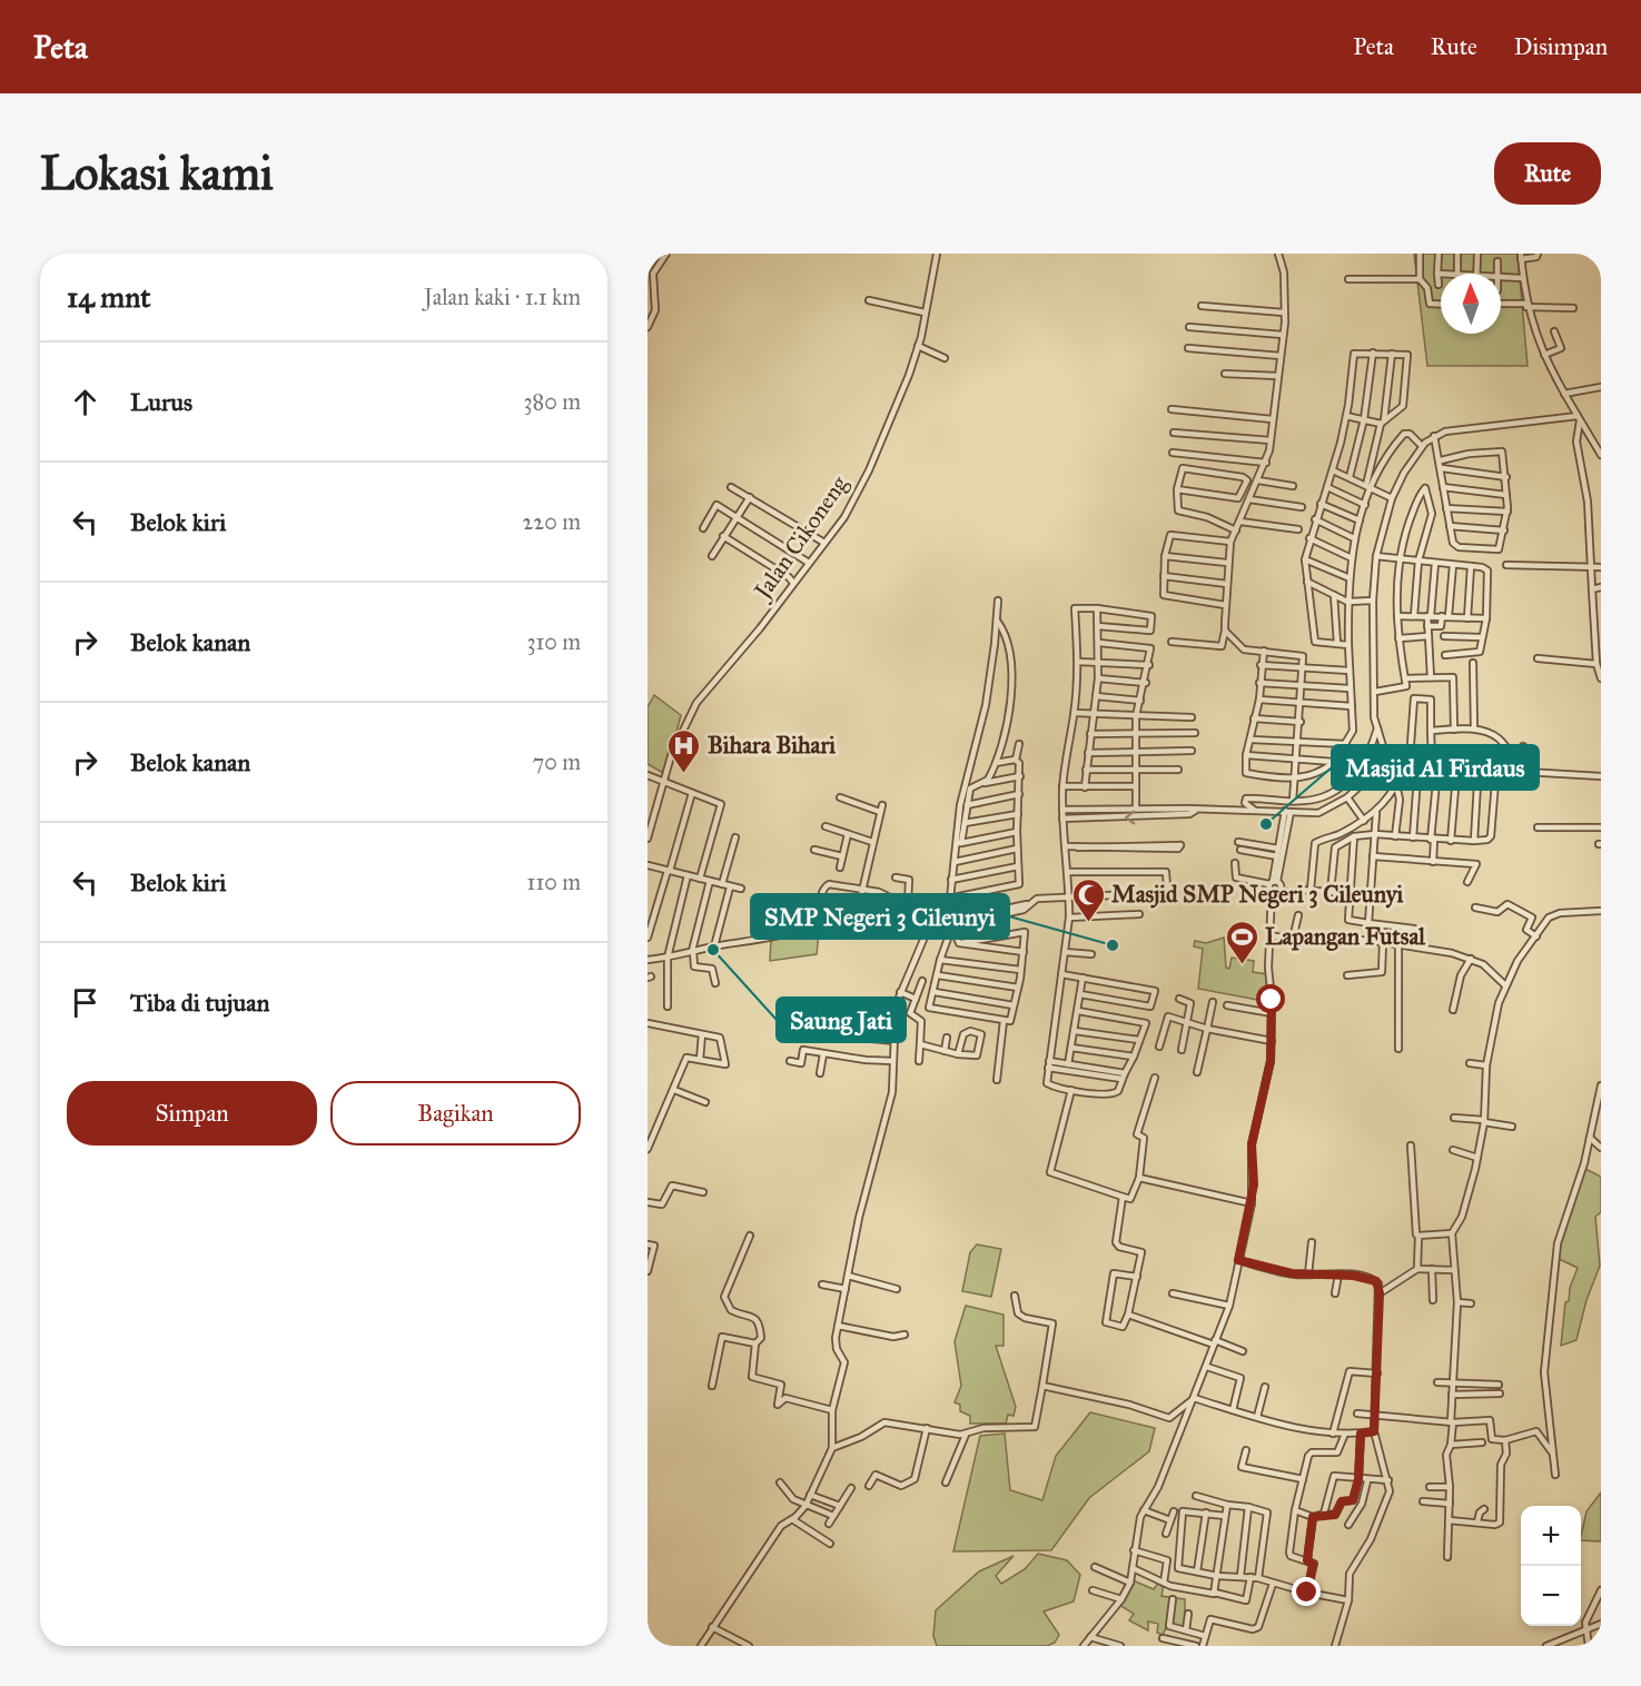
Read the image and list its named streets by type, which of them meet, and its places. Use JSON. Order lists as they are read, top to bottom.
{
  "streets": {
    "street": ["Jalan Cikoneng"]
  },
  "places": {
    "hospital": ["Bihara Bihari"],
    "other": ["Masjid Al Firdaus", "SMP Negeri 3 Cileunyi", "Saung Jati"],
    "mosque": ["Masjid SMP Negeri 3 Cileunyi"],
    "sports": ["Lapangan Futsal"]
  },
  "north": "top",
  "page": {
    "header": "Peta",
    "nav": ["Peta", "Rute", "Disimpan"],
    "buttons": [
      "Rute",
      ["Simpan", "Bagikan"]
    ],
    "title": "Lokasi kami",
    "heading": ["14 mnt", "Jalan kaki · 1.1 km"],
    "list": [
      ["Lurus", "380 m"],
      ["Belok kiri", "220 m"],
      ["Belok kanan", "310 m"],
      ["Belok kanan", "70 m"],
      ["Belok kiri", "110 m"],
      "Tiba di tujuan"
    ],
    "map_buttons": ["+", "−"]
  }
}
